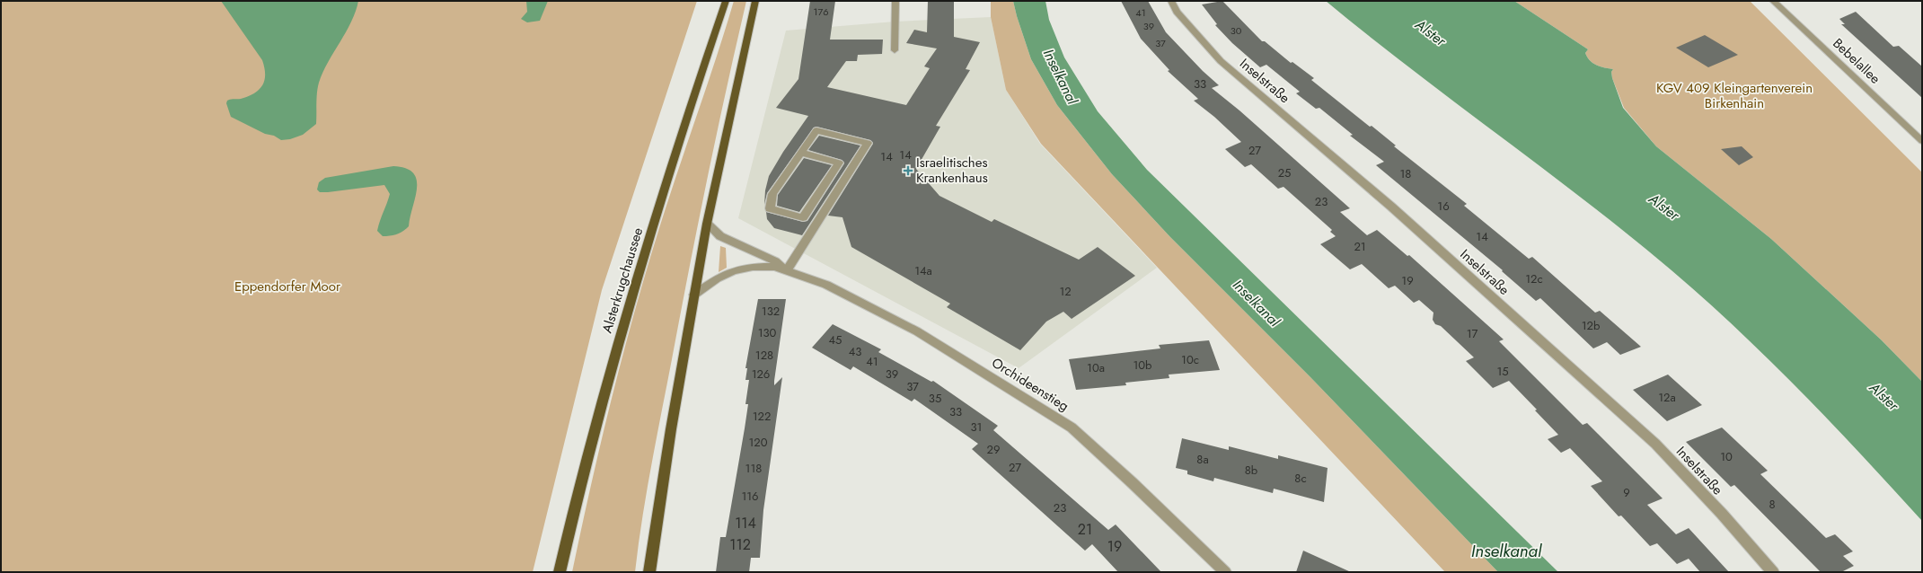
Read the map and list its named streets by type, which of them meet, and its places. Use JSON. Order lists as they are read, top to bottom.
{
  "streets": {
    "main road": ["Alsterkrugchaussee"],
    "street": ["Bebelallee", "Inselstraße", "Orchideenstieg"]
  },
  "water": ["Alster", "Inselkanal"],
  "parks": ["KGV 409 Kleingartenverein Birkenhain", "Eppendorfer Moor"],
  "places": {
    "health": ["Israelitisches Krankenhaus"]
  },
  "house_numbers": [
    "176",
    "41",
    "39",
    "30",
    "37",
    "33",
    "27",
    "14",
    "14",
    "25",
    "18",
    "23",
    "16",
    "14",
    "21",
    "14a",
    "12c",
    "19",
    "12",
    "132",
    "12b",
    "130",
    "17",
    "45",
    "43",
    "128",
    "10c",
    "41",
    "10b",
    "10a",
    "15",
    "126",
    "39",
    "37",
    "12a",
    "35",
    "33",
    "122",
    "31",
    "120",
    "29",
    "10",
    "8a",
    "27",
    "118",
    "8b",
    "8c",
    "9",
    "116",
    "8",
    "23",
    "114",
    "21",
    "112",
    "19"
  ]
}
